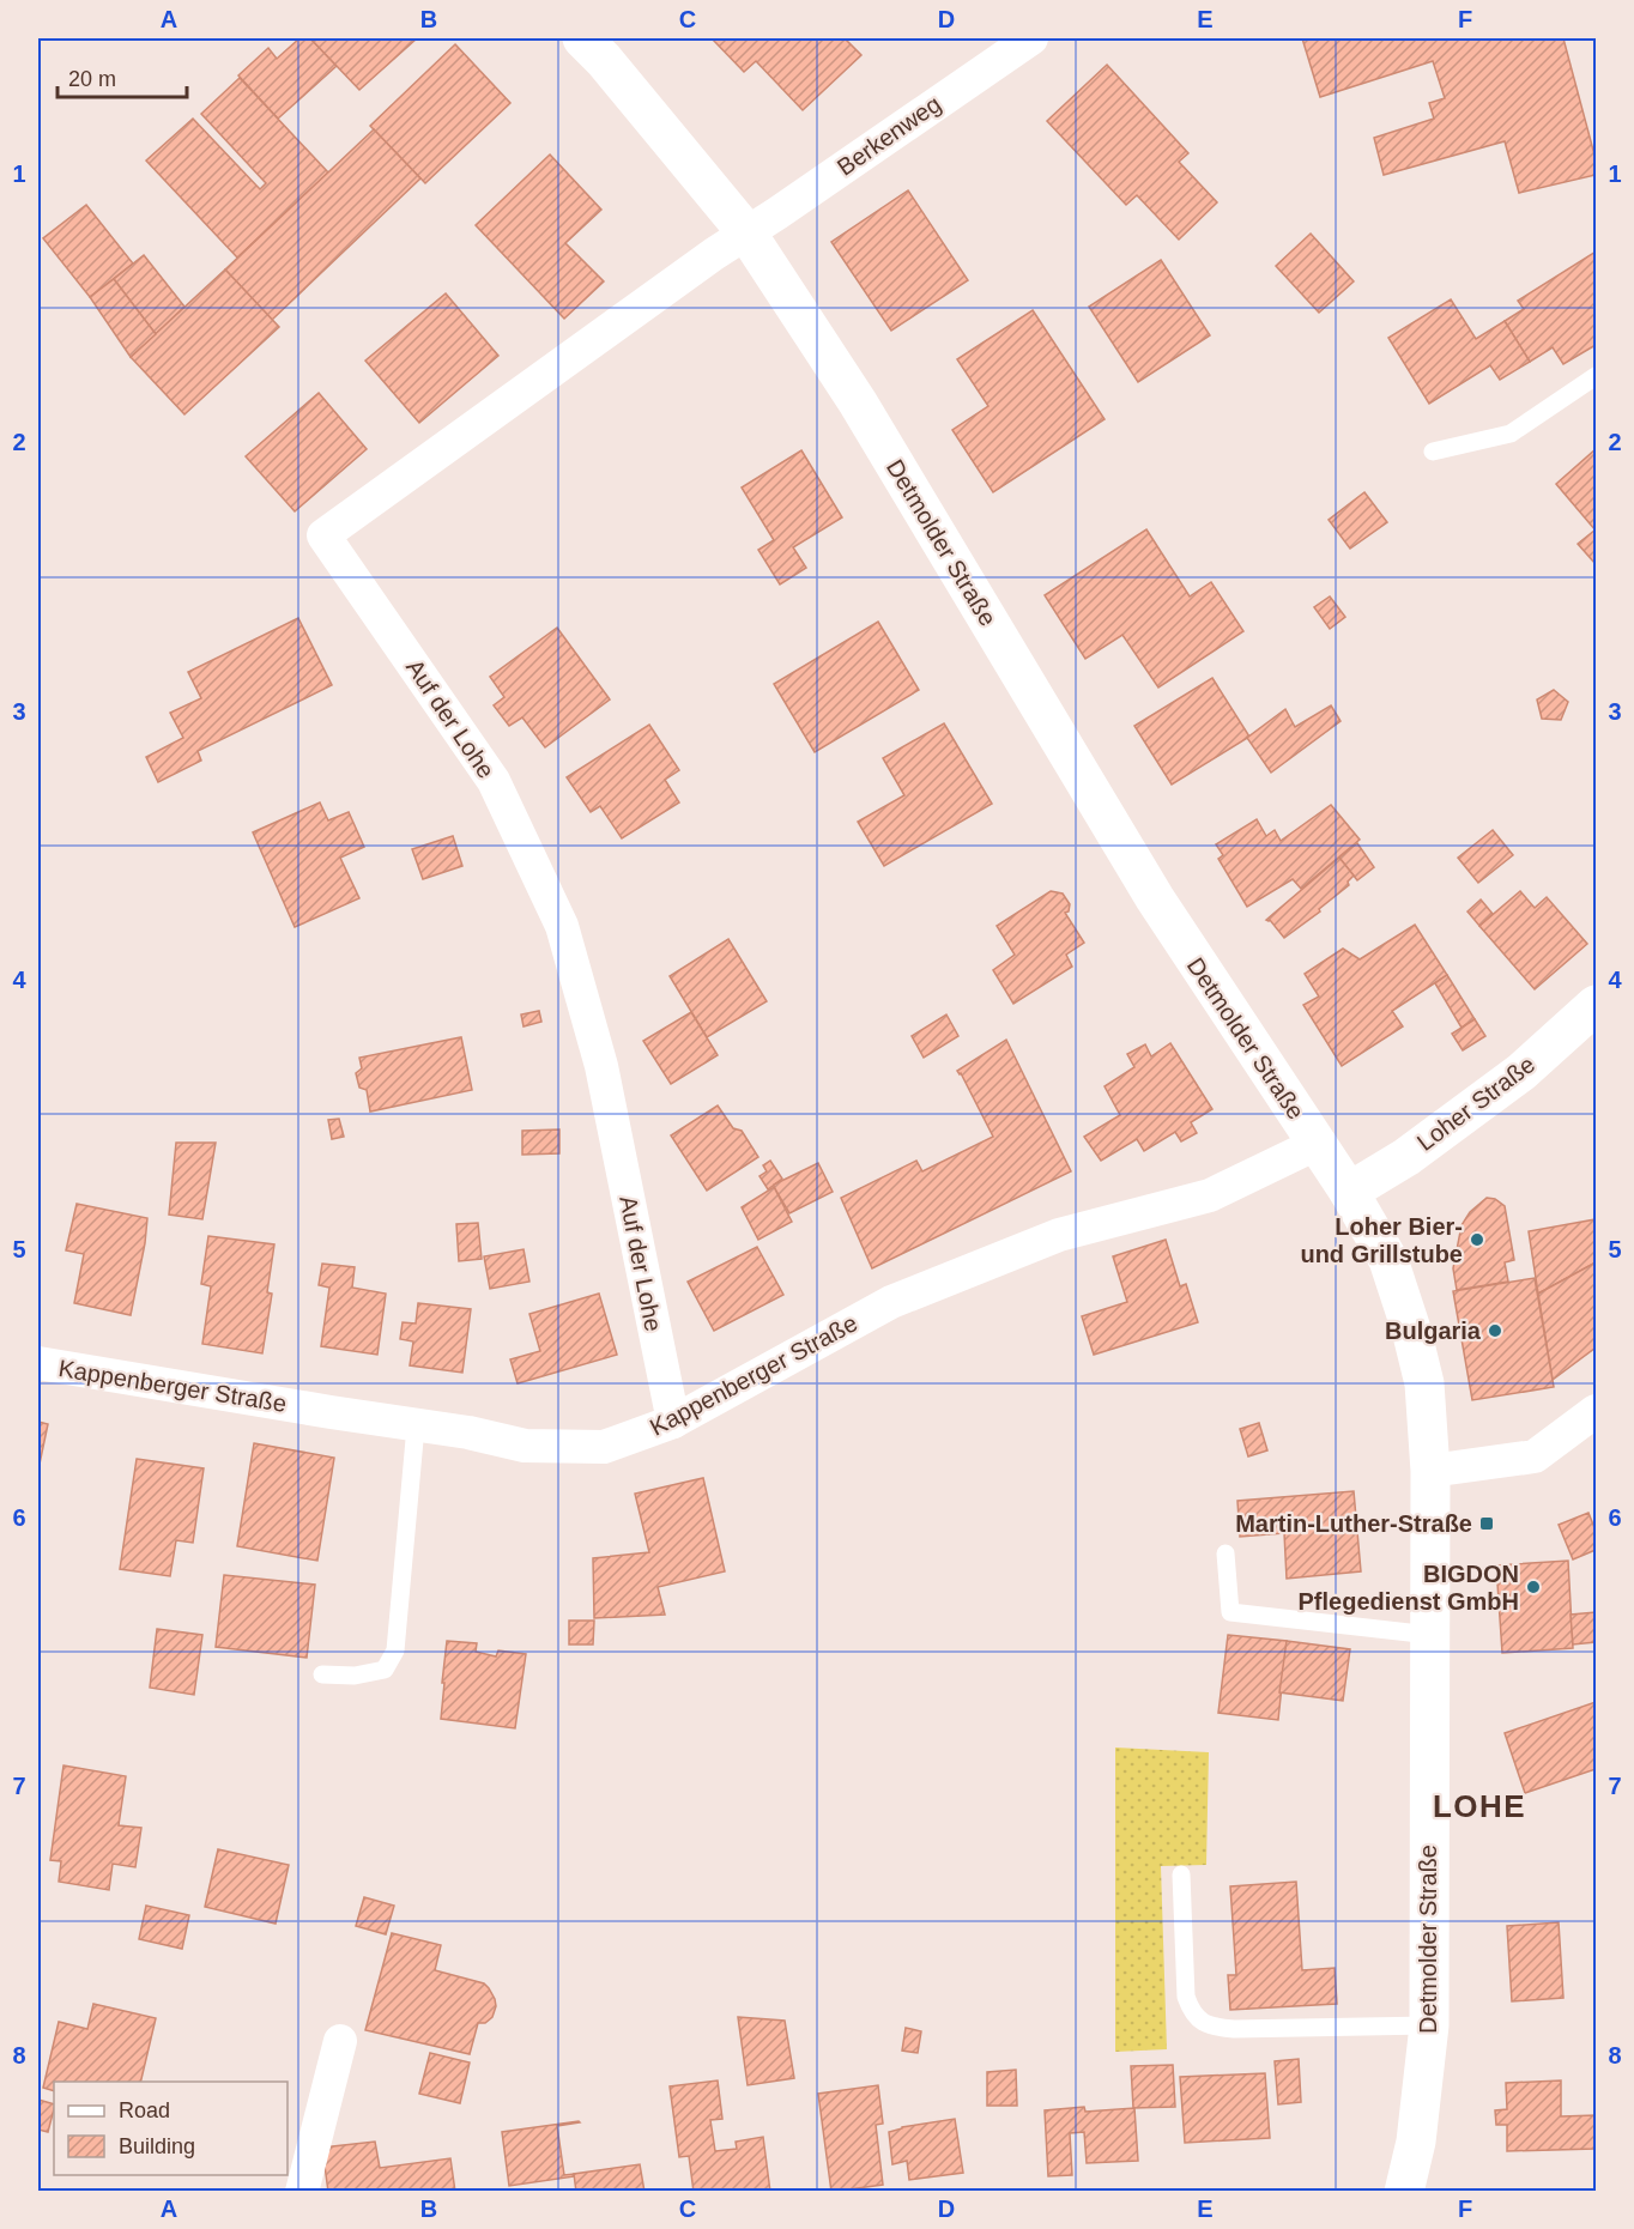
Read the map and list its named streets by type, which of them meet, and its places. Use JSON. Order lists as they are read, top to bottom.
{
  "streets": {
    "main road": ["Detmolder Straße", "Loher Straße"],
    "street": ["Berkenweg", "Auf der Lohe", "Kappenberger Straße"]
  },
  "crossings": [
    ["Berkenweg", "Detmolder Straße"],
    ["Berkenweg", "Auf der Lohe"],
    ["Detmolder Straße", "Auf der Lohe"],
    ["Detmolder Straße", "Loher Straße"],
    ["Detmolder Straße", "Kappenberger Straße"],
    ["Auf der Lohe", "Kappenberger Straße"]
  ],
  "districts": ["LOHE"],
  "places": {
    "other": ["Loher Bier- und Grillstube", "Bulgaria", "BIGDON Pflegedienst GmbH"],
    "transit": ["Martin-Luther-Straße"]
  },
  "legend": ["Road", "Building"],
  "scale_bar": "20 m",
  "grid": {
    "columns": [
      "A",
      "B",
      "C",
      "D",
      "E",
      "F"
    ],
    "rows": [
      "1",
      "2",
      "3",
      "4",
      "5",
      "6",
      "7",
      "8"
    ]
  }
}
